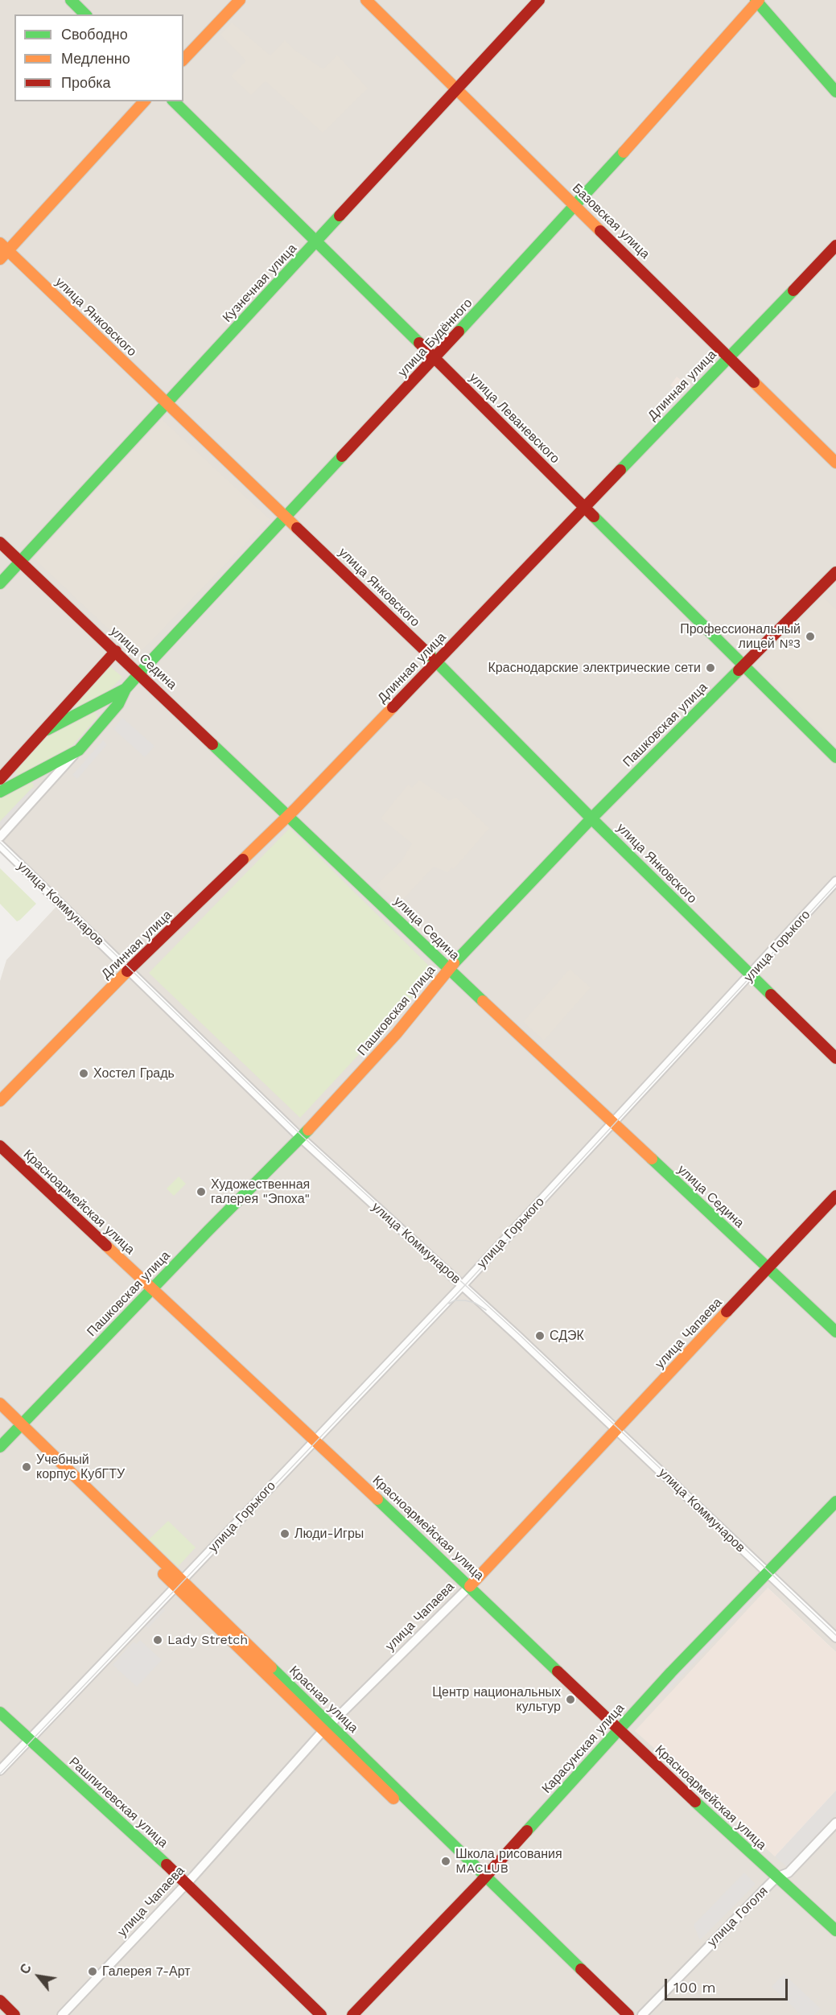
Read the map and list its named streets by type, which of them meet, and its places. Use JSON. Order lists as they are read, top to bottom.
{
  "streets": {
    "street": [
      "Базовская улица",
      "Кузнечная улица",
      "улица Янковского",
      "улица Будённого",
      "Длинная улица",
      "улица Леваневского",
      "улица Седина",
      "Пашковская улица",
      "улица Коммунаров",
      "улица Горького",
      "Красноармейская улица",
      "улица Чапаева",
      "Красная улица",
      "Карасунская улица",
      "Рашпилевская улица",
      "улица Гоголя"
    ]
  },
  "crossings": [
    ["Базовская улица", "Кузнечная улица"],
    ["Базовская улица", "улица Будённого"],
    ["Базовская улица", "Длинная улица"],
    ["Кузнечная улица", "улица Янковского"],
    ["Кузнечная улица", "улица Леваневского"],
    ["Кузнечная улица", "улица Седина"],
    ["улица Янковского", "улица Будённого"],
    ["улица Янковского", "Длинная улица"],
    ["улица Янковского", "Пашковская улица"],
    ["улица Янковского", "улица Горького"],
    ["улица Будённого", "улица Леваневского"],
    ["улица Будённого", "улица Седина"],
    ["Длинная улица", "улица Леваневского"],
    ["Длинная улица", "улица Седина"],
    ["Длинная улица", "улица Коммунаров"],
    ["улица Леваневского", "Пашковская улица"],
    ["улица Седина", "Пашковская улица"],
    ["улица Седина", "улица Горького"],
    ["улица Седина", "улица Чапаева"],
    ["Пашковская улица", "улица Коммунаров"],
    ["Пашковская улица", "Красноармейская улица"],
    ["Пашковская улица", "Красная улица"],
    ["улица Коммунаров", "улица Горького"],
    ["улица Коммунаров", "улица Чапаева"],
    ["улица Коммунаров", "Карасунская улица"],
    ["улица Горького", "Красноармейская улица"],
    ["улица Горького", "Красная улица"],
    ["улица Горького", "Рашпилевская улица"],
    ["Красноармейская улица", "улица Чапаева"],
    ["Красноармейская улица", "Карасунская улица"],
    ["Красноармейская улица", "улица Гоголя"],
    ["улица Чапаева", "Красная улица"],
    ["улица Чапаева", "Рашпилевская улица"],
    ["Красная улица", "Карасунская улица"]
  ],
  "places": [
    "Профессиональный лицей №3",
    "Краснодарские электрические сети",
    "Хостел Градь",
    "Художественная галерея \"Эпоха\"",
    "СДЭК",
    "Учебный корпус КубГТУ",
    "Люди-Игры",
    "Lady Stretch",
    "Центр национальных культур",
    "Школа рисования MACLUB",
    "Галерея 7-Арт"
  ],
  "legend": ["Свободно", "Медленно", "Пробка"],
  "scale_bar": "100 m",
  "north": "top left"
}
